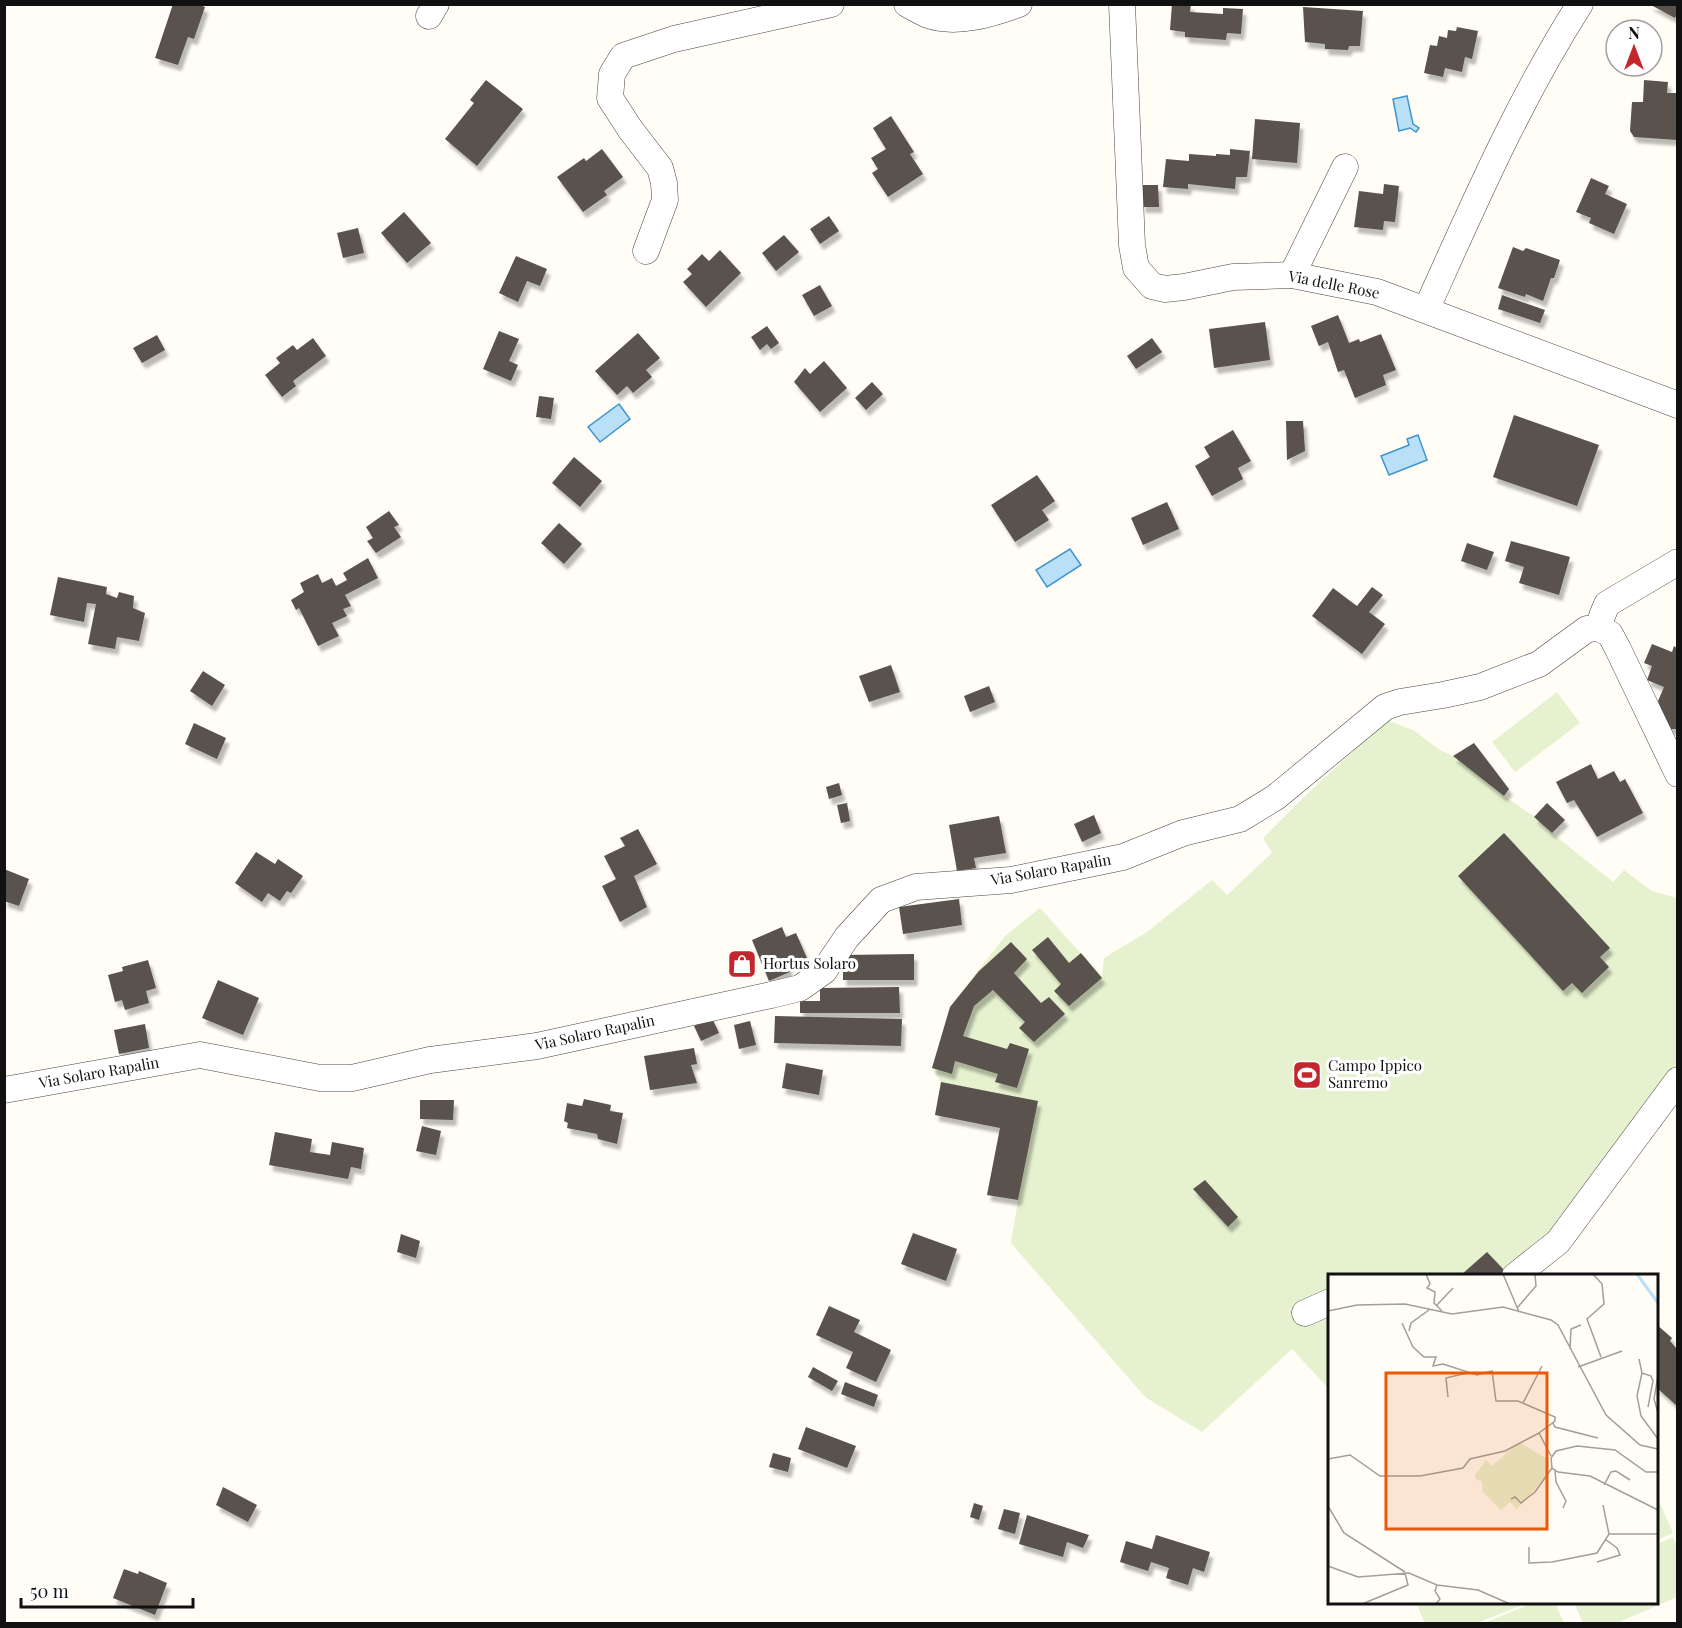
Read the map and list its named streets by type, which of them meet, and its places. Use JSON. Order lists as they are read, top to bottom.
{
  "streets": {
    "street": ["Via delle Rose", "Via Solaro Rapalin"]
  },
  "places": {
    "shop": ["Hortus Solaro"],
    "sports": ["Campo Ippico Sanremo"]
  },
  "scale_bar": "50 m",
  "north": "top"
}
